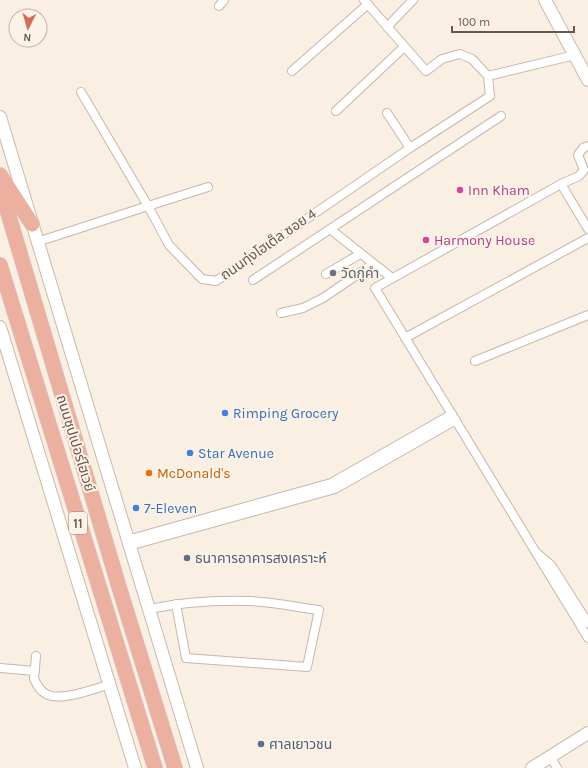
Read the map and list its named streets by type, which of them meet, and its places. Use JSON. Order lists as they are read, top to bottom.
{
  "streets": {
    "highway": ["ถนนซุปเปอร์ไฮเวย์", "11"],
    "street": ["ถนนทุ่งโฮเต็ล ซอย 4"]
  },
  "places": [
    "Inn Kham",
    "Harmony House",
    "วัดกู่คำ",
    "Rimping Grocery",
    "Star Avenue",
    "McDonald's",
    "7-Eleven",
    "ธนาคารอาคารสงเคราะห์",
    "ศาลเยาวชน"
  ],
  "scale_bar": "100 m",
  "north": "bottom"
}
